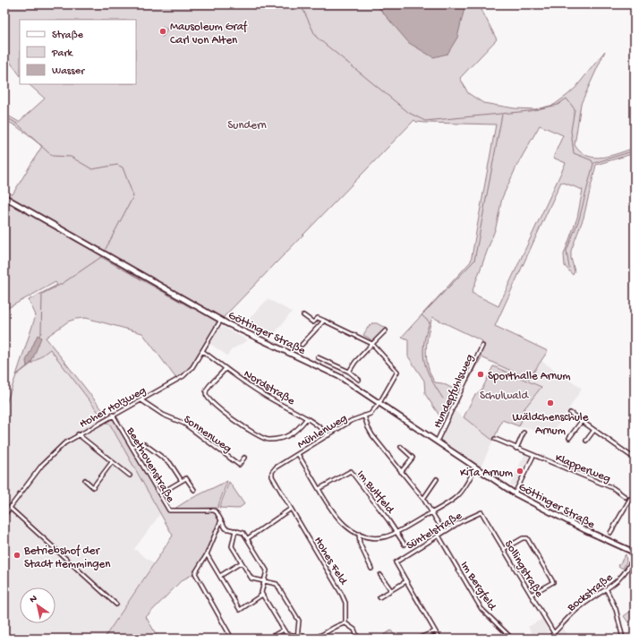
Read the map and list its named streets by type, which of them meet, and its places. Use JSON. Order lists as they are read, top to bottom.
{
  "streets": {
    "street": [
      "Göttinger Straße",
      "Nordstraße",
      "Hundepfuhlsweg",
      "Hoher Holzweg",
      "Mühlenweg",
      "Sonnenweg",
      "Beethovenstraße",
      "Klapperweg",
      "Im Bultfeld",
      "Süntelstraße",
      "Hohes Feld",
      "Sollingstraße",
      "Im Bergfeld",
      "Bockstraße"
    ]
  },
  "crossings": [
    ["Göttinger Straße", "Hundepfuhlsweg"],
    ["Göttinger Straße", "Hoher Holzweg"],
    ["Göttinger Straße", "Mühlenweg"],
    ["Göttinger Straße", "Bockstraße"],
    ["Nordstraße", "Hoher Holzweg"],
    ["Nordstraße", "Mühlenweg"],
    ["Hoher Holzweg", "Sonnenweg"],
    ["Hoher Holzweg", "Beethovenstraße"],
    ["Mühlenweg", "Hohes Feld"],
    ["Süntelstraße", "Sollingstraße"],
    ["Süntelstraße", "Im Bergfeld"],
    ["Sollingstraße", "Bockstraße"]
  ],
  "parks": ["Sundern", "Schulwald"],
  "places": [
    "Mausoleum Graf Carl von Alten",
    "Sporthalle Arnum",
    "Wäldchenschule Arnum",
    "KiTa Arnum",
    "Betriebshof der Stadt Hemmingen"
  ],
  "legend": ["Straße", "Park", "Wasser"],
  "north": "top left"
}
